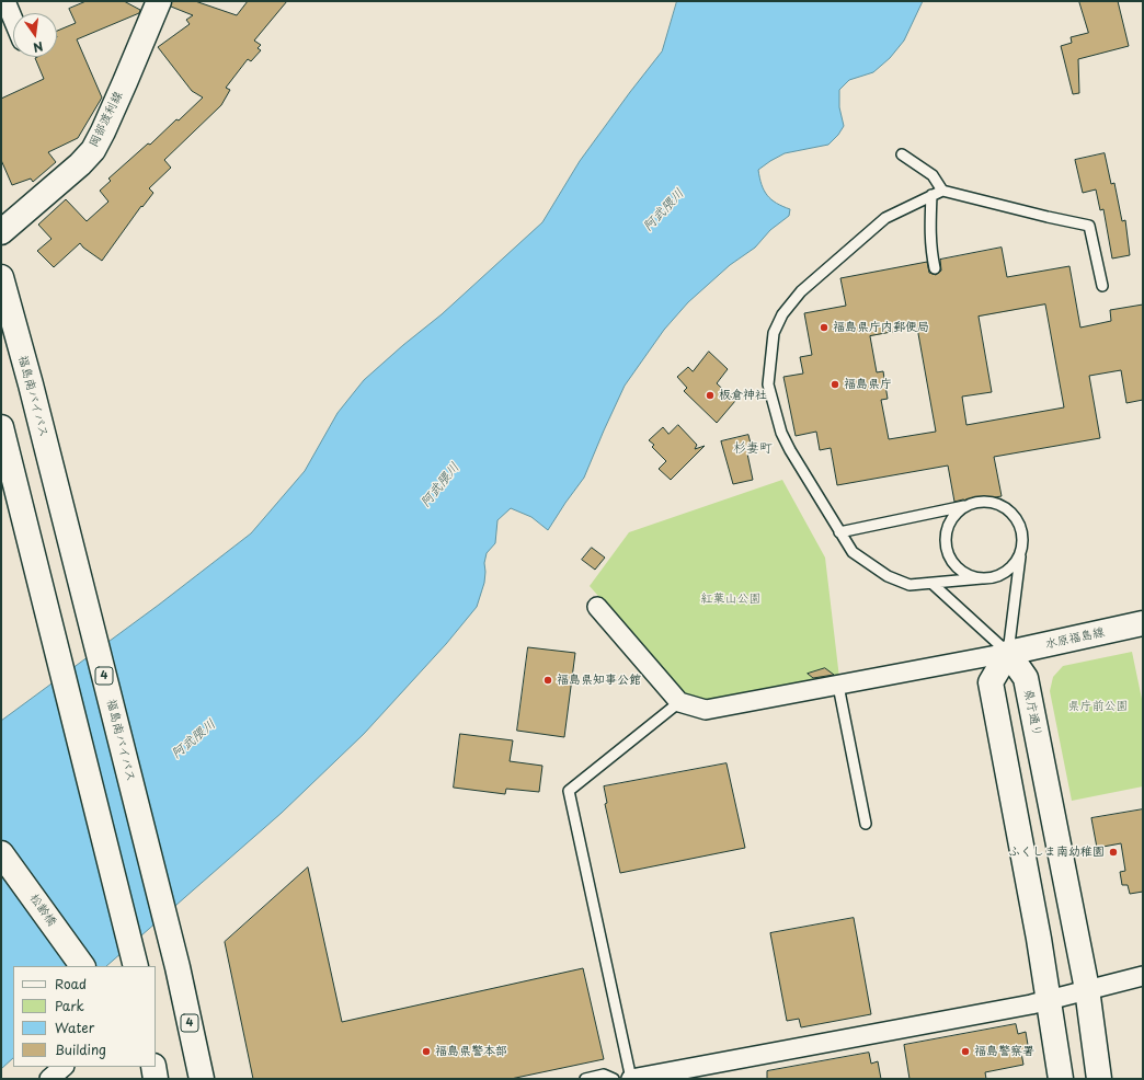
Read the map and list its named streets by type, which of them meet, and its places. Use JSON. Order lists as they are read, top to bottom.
{
  "streets": {
    "main road": [
      "岡部渡利線",
      "福島南バイパス",
      "水原福島線",
      "4",
      "県庁通り",
      "松齢橋"
    ]
  },
  "crossings": [
    ["水原福島線", "県庁通り"]
  ],
  "districts": ["杉妻町"],
  "water": ["阿武隈川"],
  "parks": ["紅葉山公園", "県庁前公園"],
  "places": [
    "福島県庁内郵便局",
    "福島県庁",
    "板倉神社",
    "福島県知事公館",
    "ふくしま南幼稚園",
    "福島県警本部",
    "福島警察署"
  ],
  "legend": [
    "Road",
    "Park",
    "Water",
    "Building"
  ],
  "north": "bottom"
}
